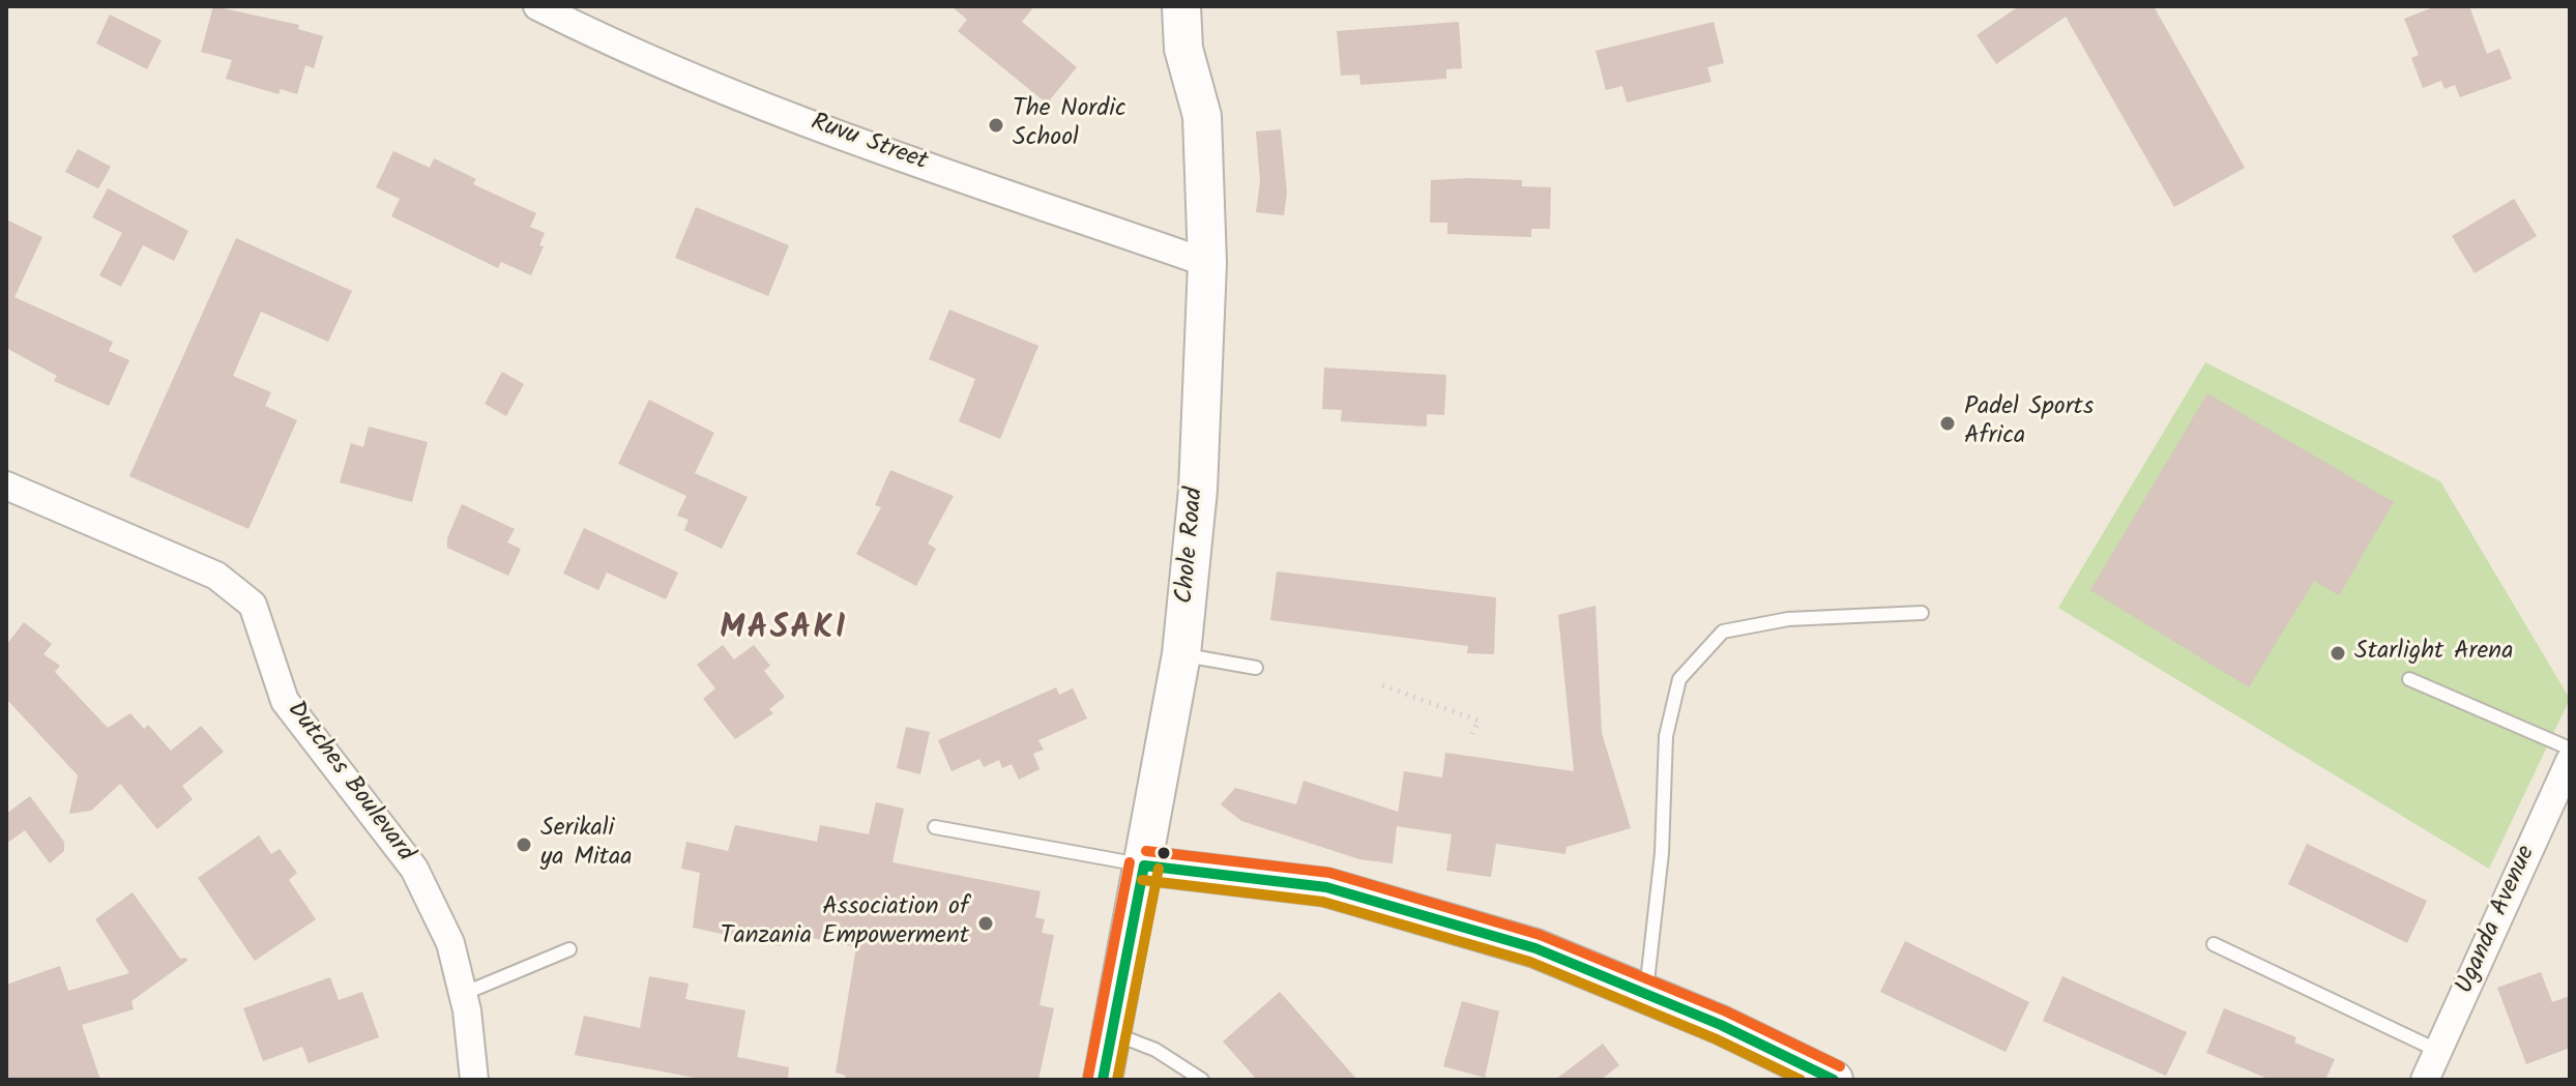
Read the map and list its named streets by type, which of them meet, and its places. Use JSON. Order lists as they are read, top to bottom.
{
  "streets": {
    "street": [
      "Ruvu Street",
      "Chole Road",
      "Dutches Boulevard",
      "Uganda Avenue"
    ]
  },
  "crossings": [
    ["Ruvu Street", "Chole Road"]
  ],
  "districts": ["MASAKI"],
  "places": [
    "The Nordic School",
    "Padel Sports Africa",
    "Starlight Arena",
    "Serikali ya Mitaa",
    "Association of Tanzania Empowerment"
  ]
}
